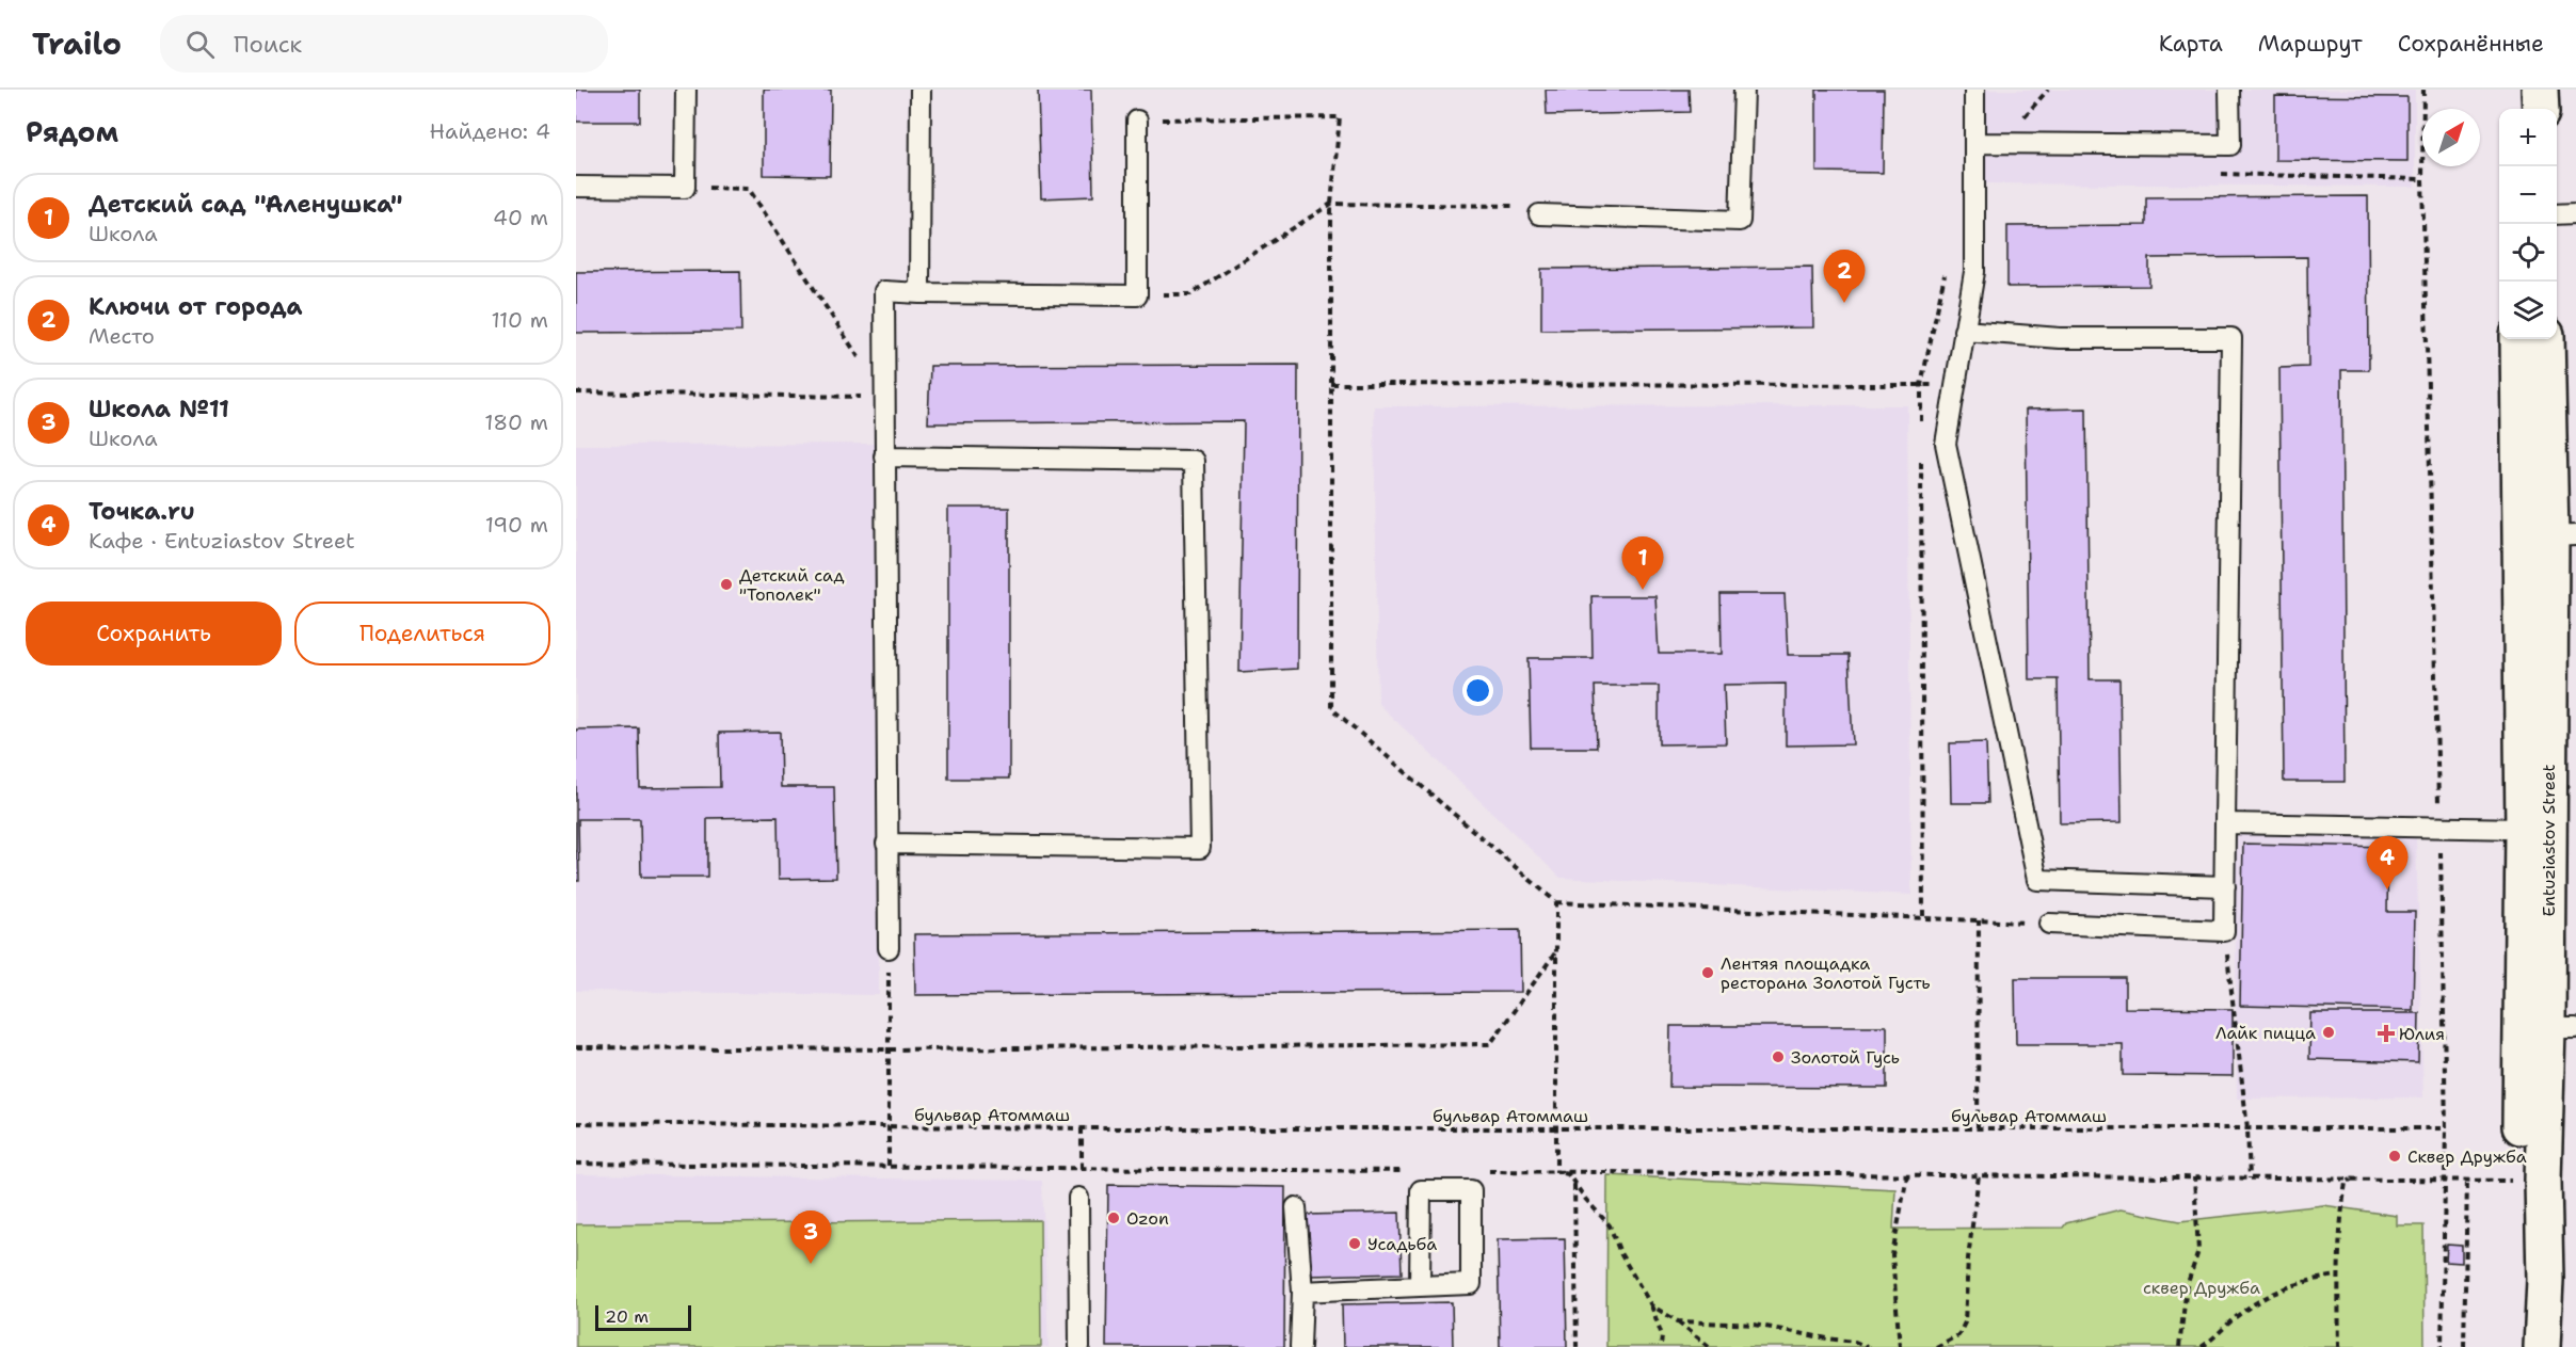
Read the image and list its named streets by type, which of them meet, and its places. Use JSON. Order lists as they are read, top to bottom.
{
  "streets": {
    "street": ["Entuziastov Street"],
    "path": ["бульвар Атоммаш"]
  },
  "parks": ["сквер Дружба"],
  "places": {
    "other": [
      "Детский сад \"Тополек\"",
      "Лентяя площадка ресторана Золотой Густь",
      "Лайк пицца",
      "Золотой Гусь",
      "Сквер Дружба",
      "Ozon",
      "Усадьба"
    ],
    "health": ["Юлия"]
  },
  "scale_bar": "20 m",
  "north": "top right",
  "page": {
    "header": "Trailo",
    "search": "Поиск",
    "nav": ["Карта", "Маршрут", "Сохранённые"],
    "heading": ["Рядом", "Найдено: 4"],
    "map_buttons": ["+", "−"],
    "list": [
      {
        "mark": "1",
        "name": "Детский сад \"Аленушка\"",
        "note": "Школа",
        "value": "40 m"
      },
      {
        "mark": "2",
        "name": "Ключи от города",
        "note": "Место",
        "value": "110 m"
      },
      {
        "mark": "3",
        "name": "Школа №11",
        "note": "Школа",
        "value": "180 m"
      },
      {
        "mark": "4",
        "name": "Точка.ru",
        "note": "Кафе · Entuziastov Street",
        "value": "190 m"
      }
    ],
    "pins": [
      "2",
      "1",
      "4",
      "3"
    ],
    "buttons": ["Сохранить", "Поделиться"],
    "scale": "20 m"
  }
}
